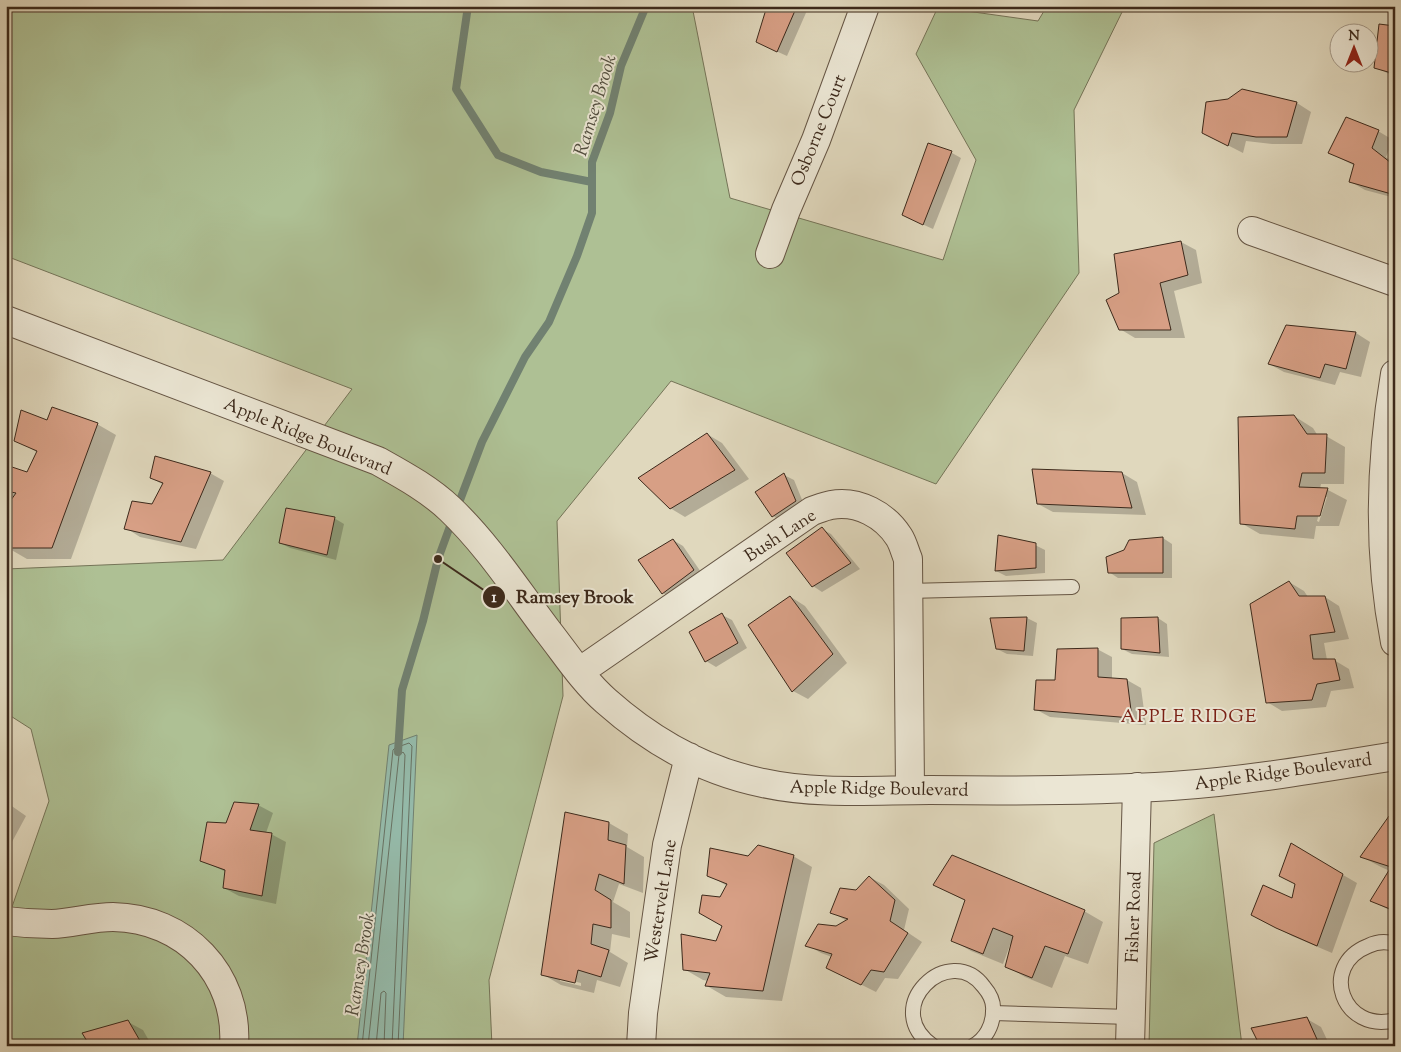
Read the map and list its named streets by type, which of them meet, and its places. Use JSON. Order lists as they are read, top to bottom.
{
  "streets": {
    "street": [
      "Osborne Court",
      "Apple Ridge Boulevard",
      "Bush Lane",
      "Westervelt Lane",
      "Fisher Road"
    ]
  },
  "crossings": [
    ["Apple Ridge Boulevard", "Bush Lane"],
    ["Apple Ridge Boulevard", "Westervelt Lane"],
    ["Apple Ridge Boulevard", "Fisher Road"]
  ],
  "districts": ["APPLE RIDGE"],
  "water": ["Ramsey Brook"],
  "places": ["Ramsey Brook"],
  "north": "top"
}
